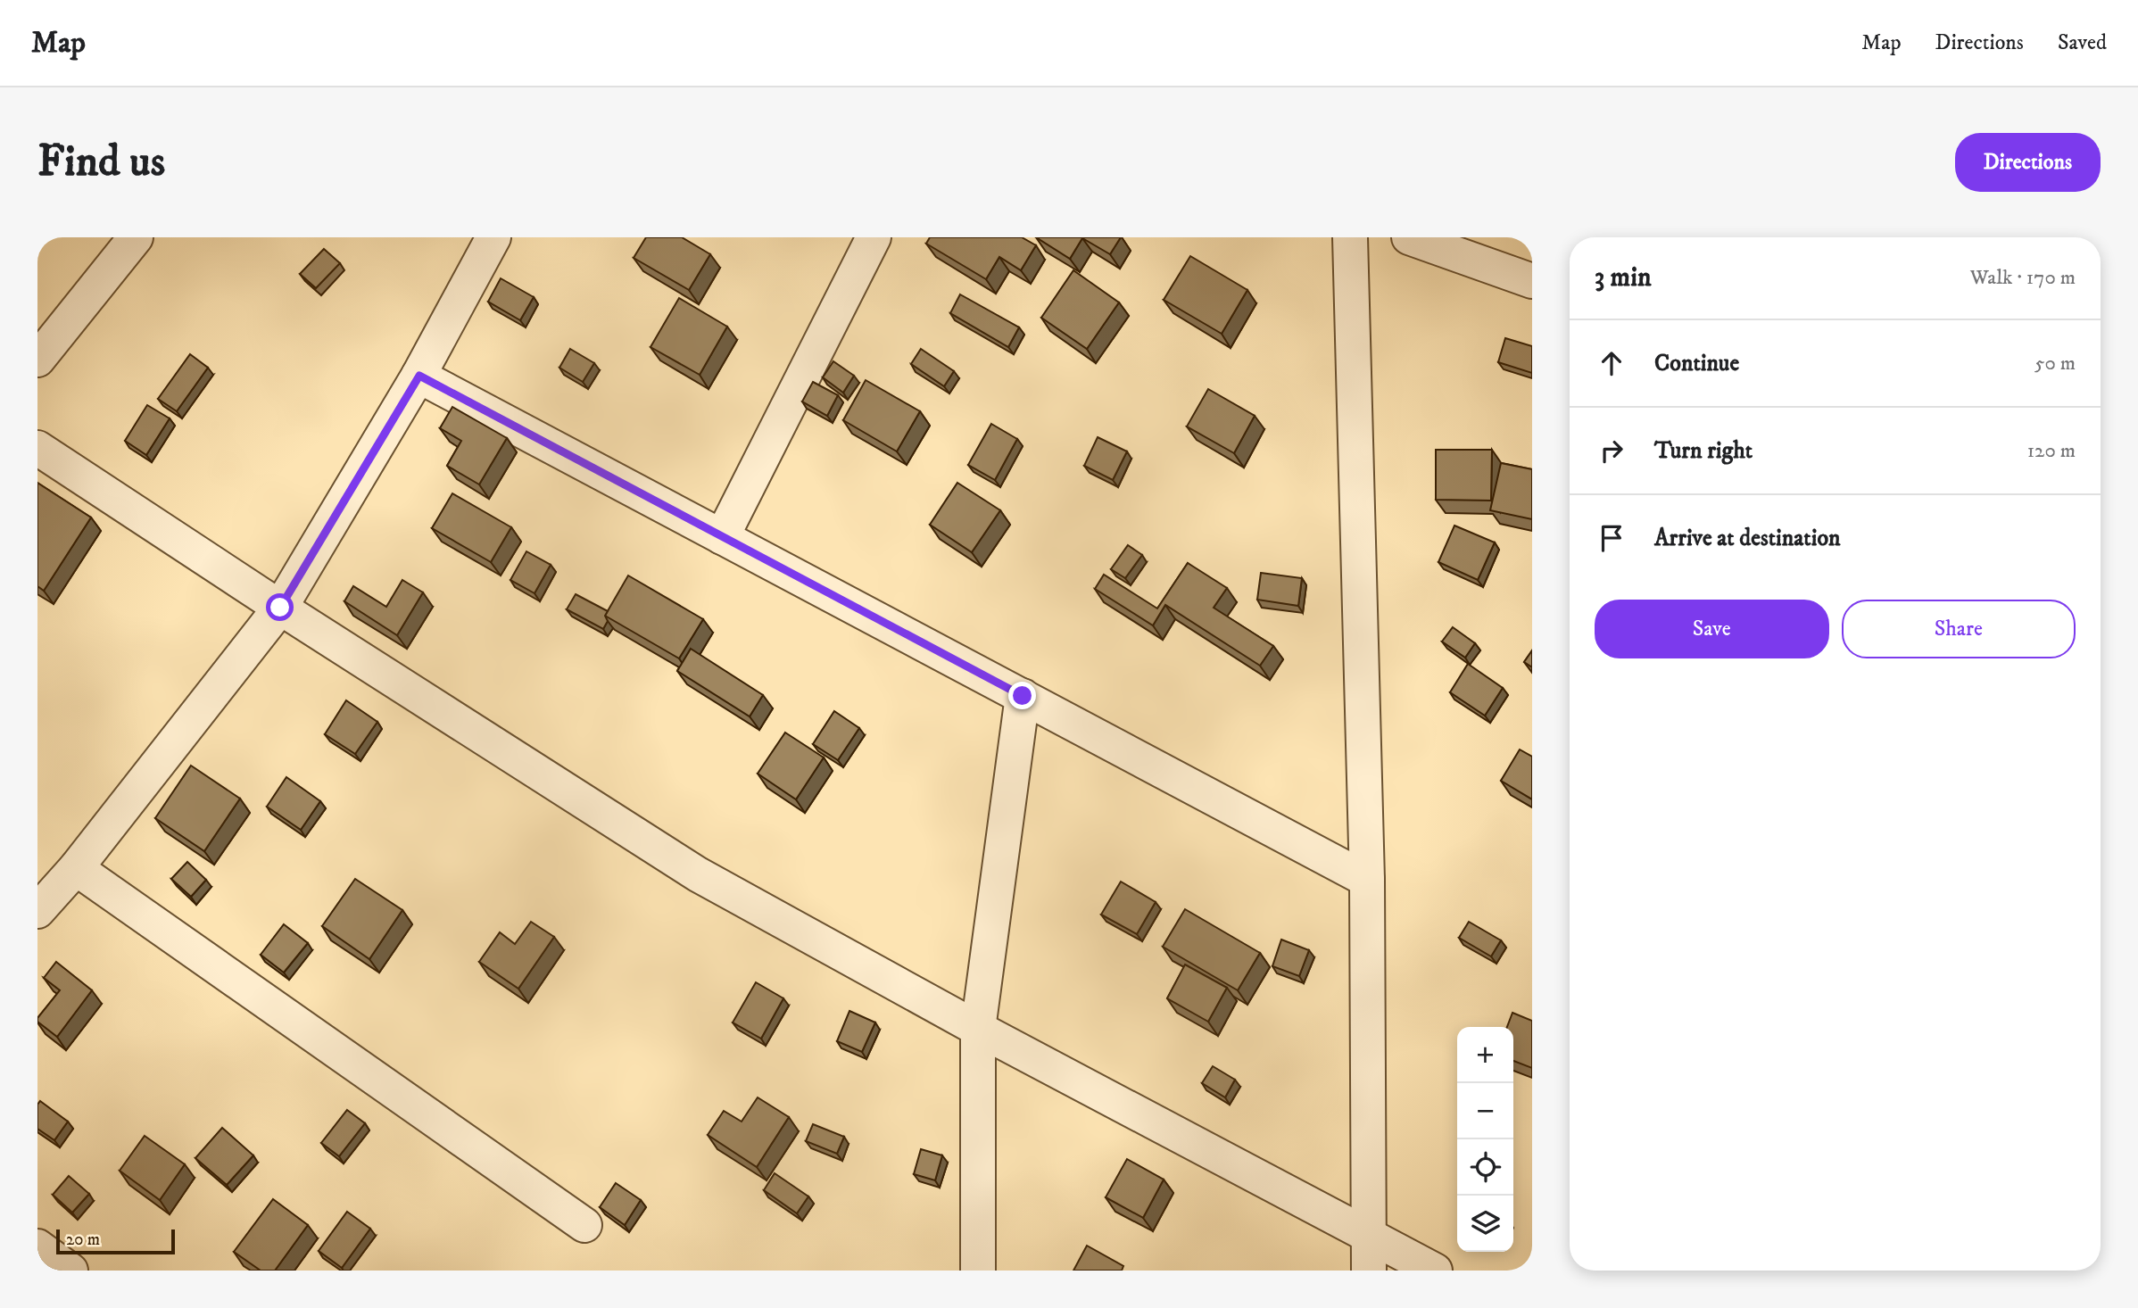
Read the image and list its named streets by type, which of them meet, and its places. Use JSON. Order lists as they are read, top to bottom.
{
  "scale_bar": "20 m",
  "page": {
    "header": "Map",
    "nav": ["Map", "Directions", "Saved"],
    "buttons": [
      "Directions",
      ["Save", "Share"]
    ],
    "title": "Find us",
    "heading": ["3 min", "Walk · 170 m"],
    "list": [
      ["Continue", "50 m"],
      ["Turn right", "120 m"],
      "Arrive at destination"
    ],
    "map_buttons": ["+", "−"],
    "scale": "20 m"
  }
}
